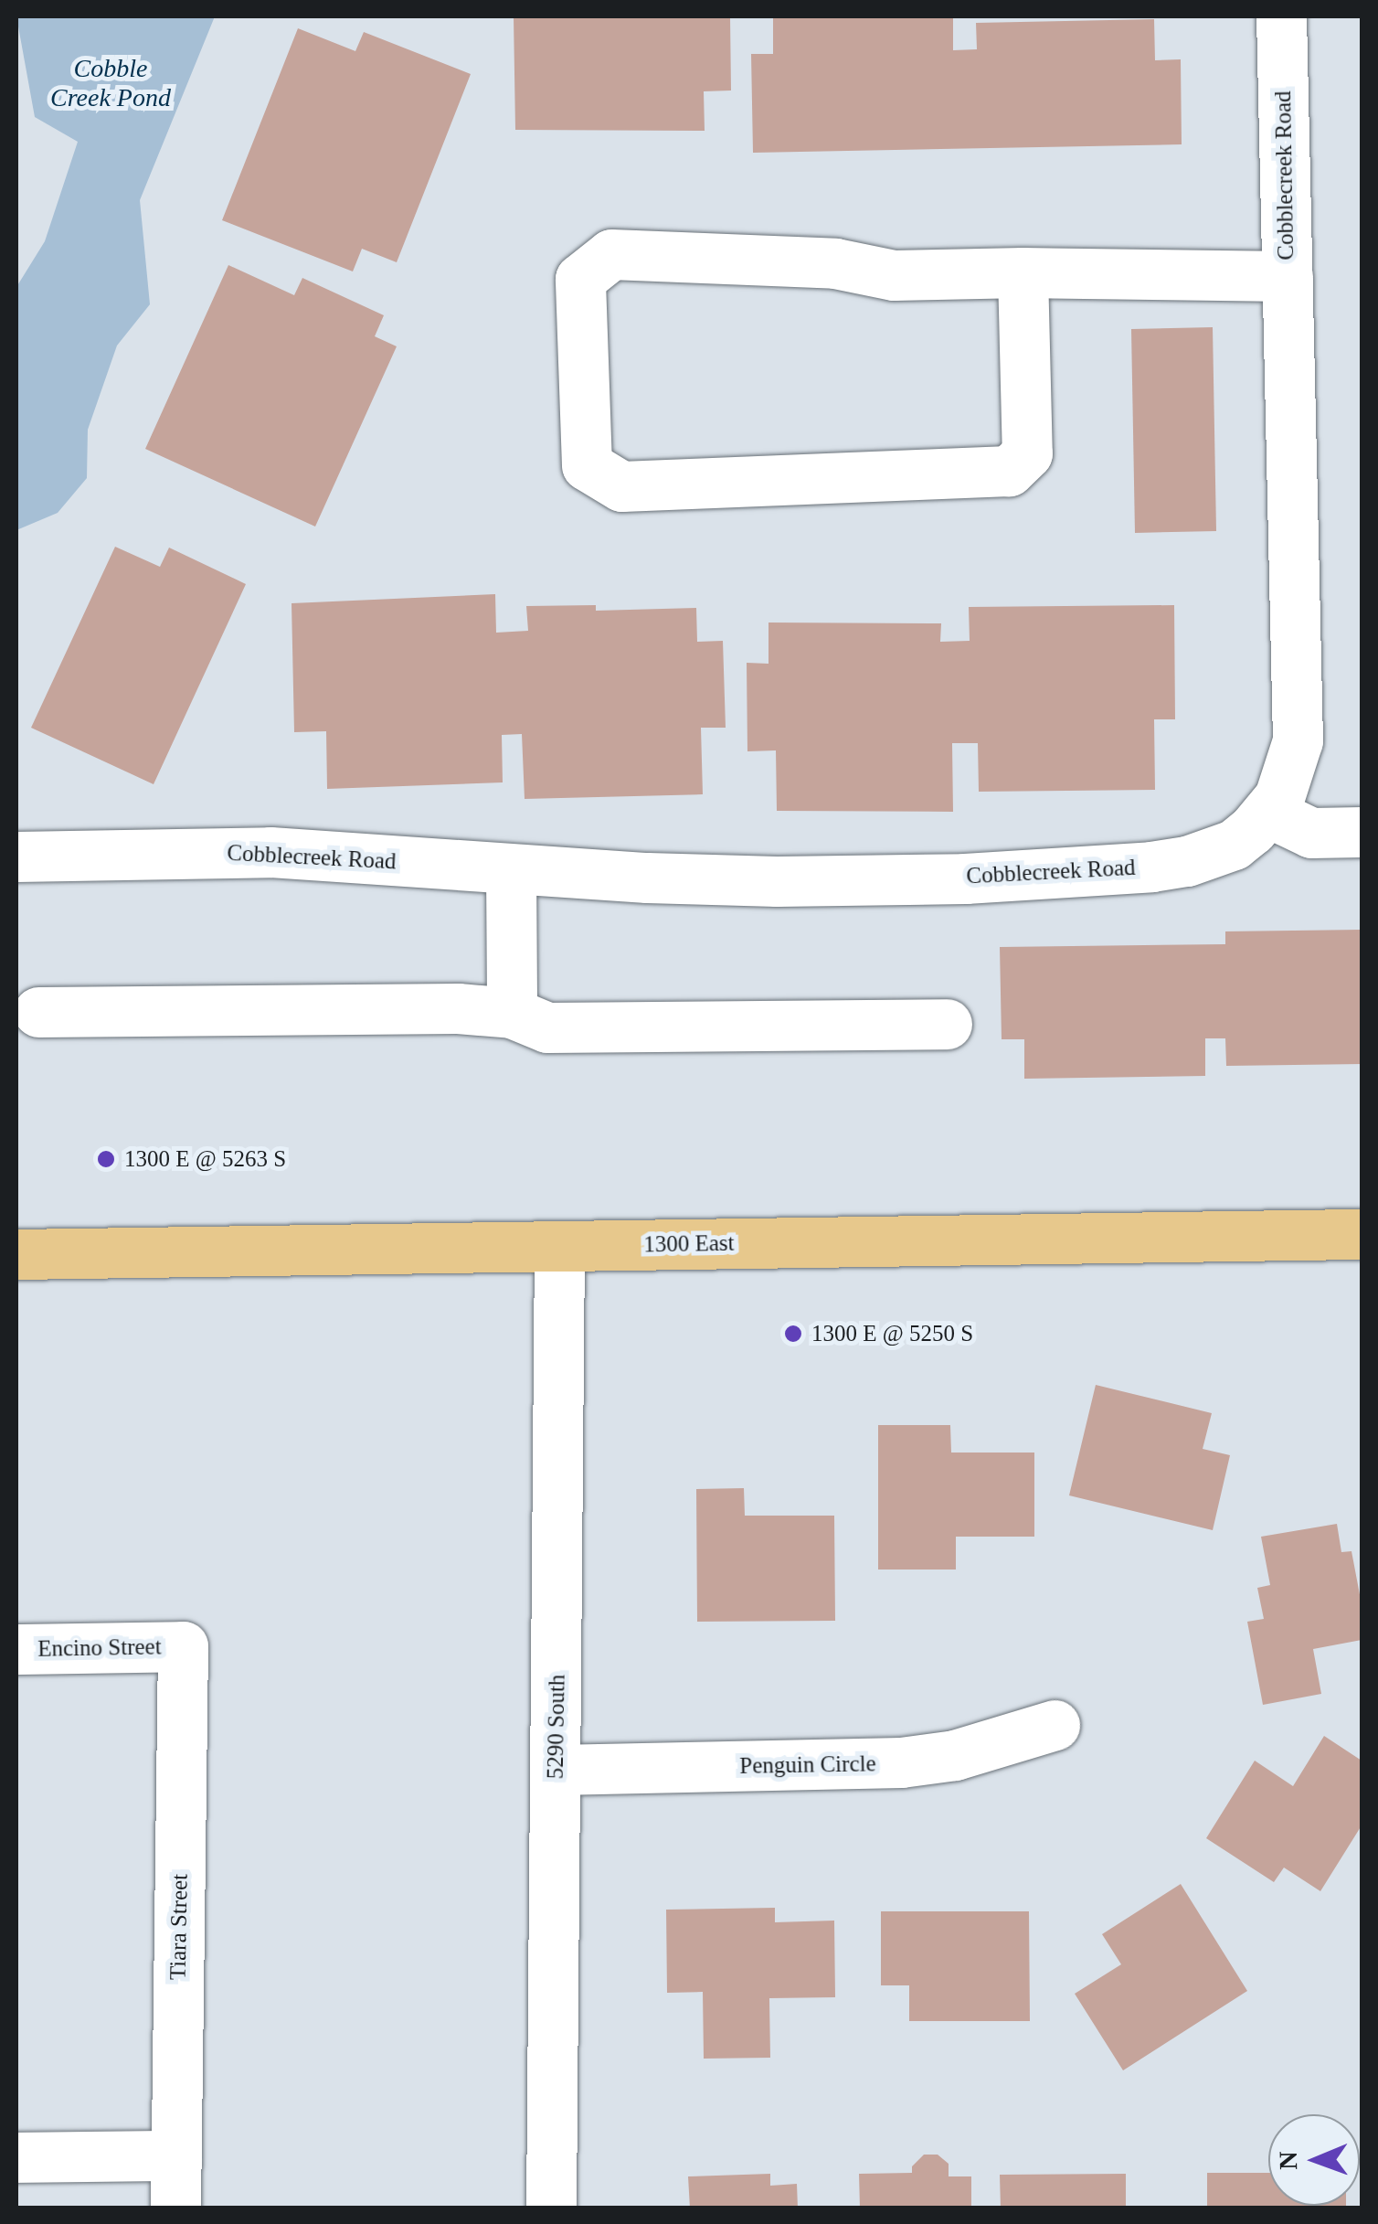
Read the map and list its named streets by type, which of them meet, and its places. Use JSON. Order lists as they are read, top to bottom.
{
  "streets": {
    "main road": ["1300 East"],
    "street": [
      "Cobblecreek Road",
      "Encino Street",
      "5290 South",
      "Penguin Circle",
      "Tiara Street"
    ]
  },
  "crossings": [
    ["1300 East", "5290 South"],
    ["Encino Street", "Tiara Street"],
    ["5290 South", "Penguin Circle"]
  ],
  "water": ["Cobble Creek Pond"],
  "places": ["1300 E @ 5263 S", "1300 E @ 5250 S"],
  "north": "left"
}
